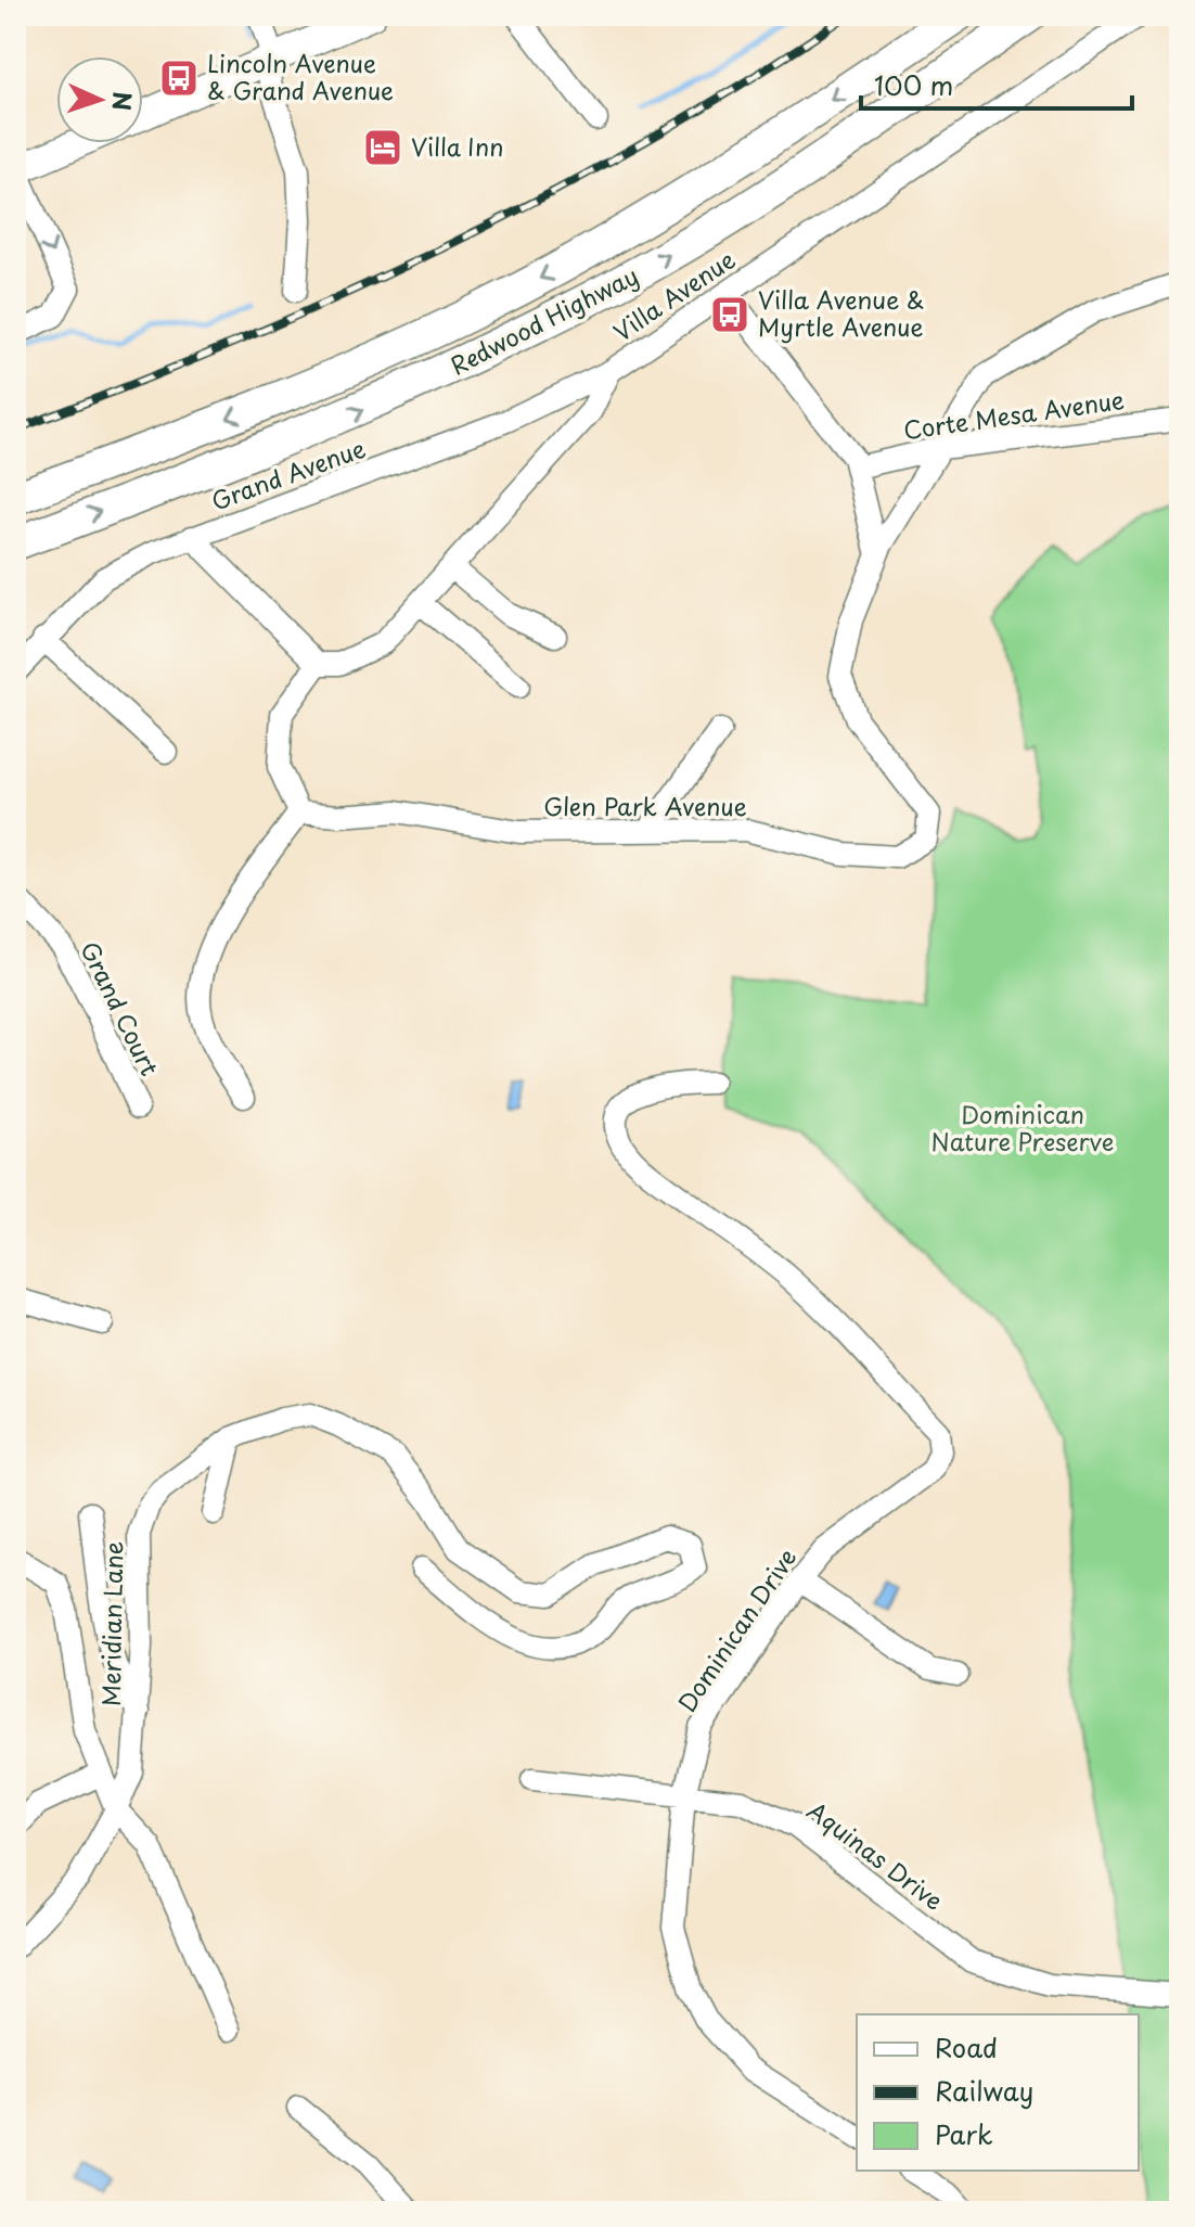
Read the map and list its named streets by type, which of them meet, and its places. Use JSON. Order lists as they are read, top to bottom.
{
  "streets": {
    "highway": ["Redwood Highway"],
    "street": [
      "Villa Avenue",
      "Corte Mesa Avenue",
      "Grand Avenue",
      "Glen Park Avenue",
      "Grand Court",
      "Meridian Lane",
      "Dominican Drive",
      "Aquinas Drive"
    ]
  },
  "crossings": [
    ["Villa Avenue", "Grand Avenue"],
    ["Corte Mesa Avenue", "Glen Park Avenue"],
    ["Dominican Drive", "Aquinas Drive"]
  ],
  "parks": ["Dominican Nature Preserve"],
  "places": {
    "bus stop": ["Lincoln Avenue & Grand Avenue", "Villa Avenue & Myrtle Avenue"],
    "hotel": ["Villa Inn"]
  },
  "legend": ["Road", "Railway", "Park"],
  "scale_bar": "100 m",
  "north": "right"
}
